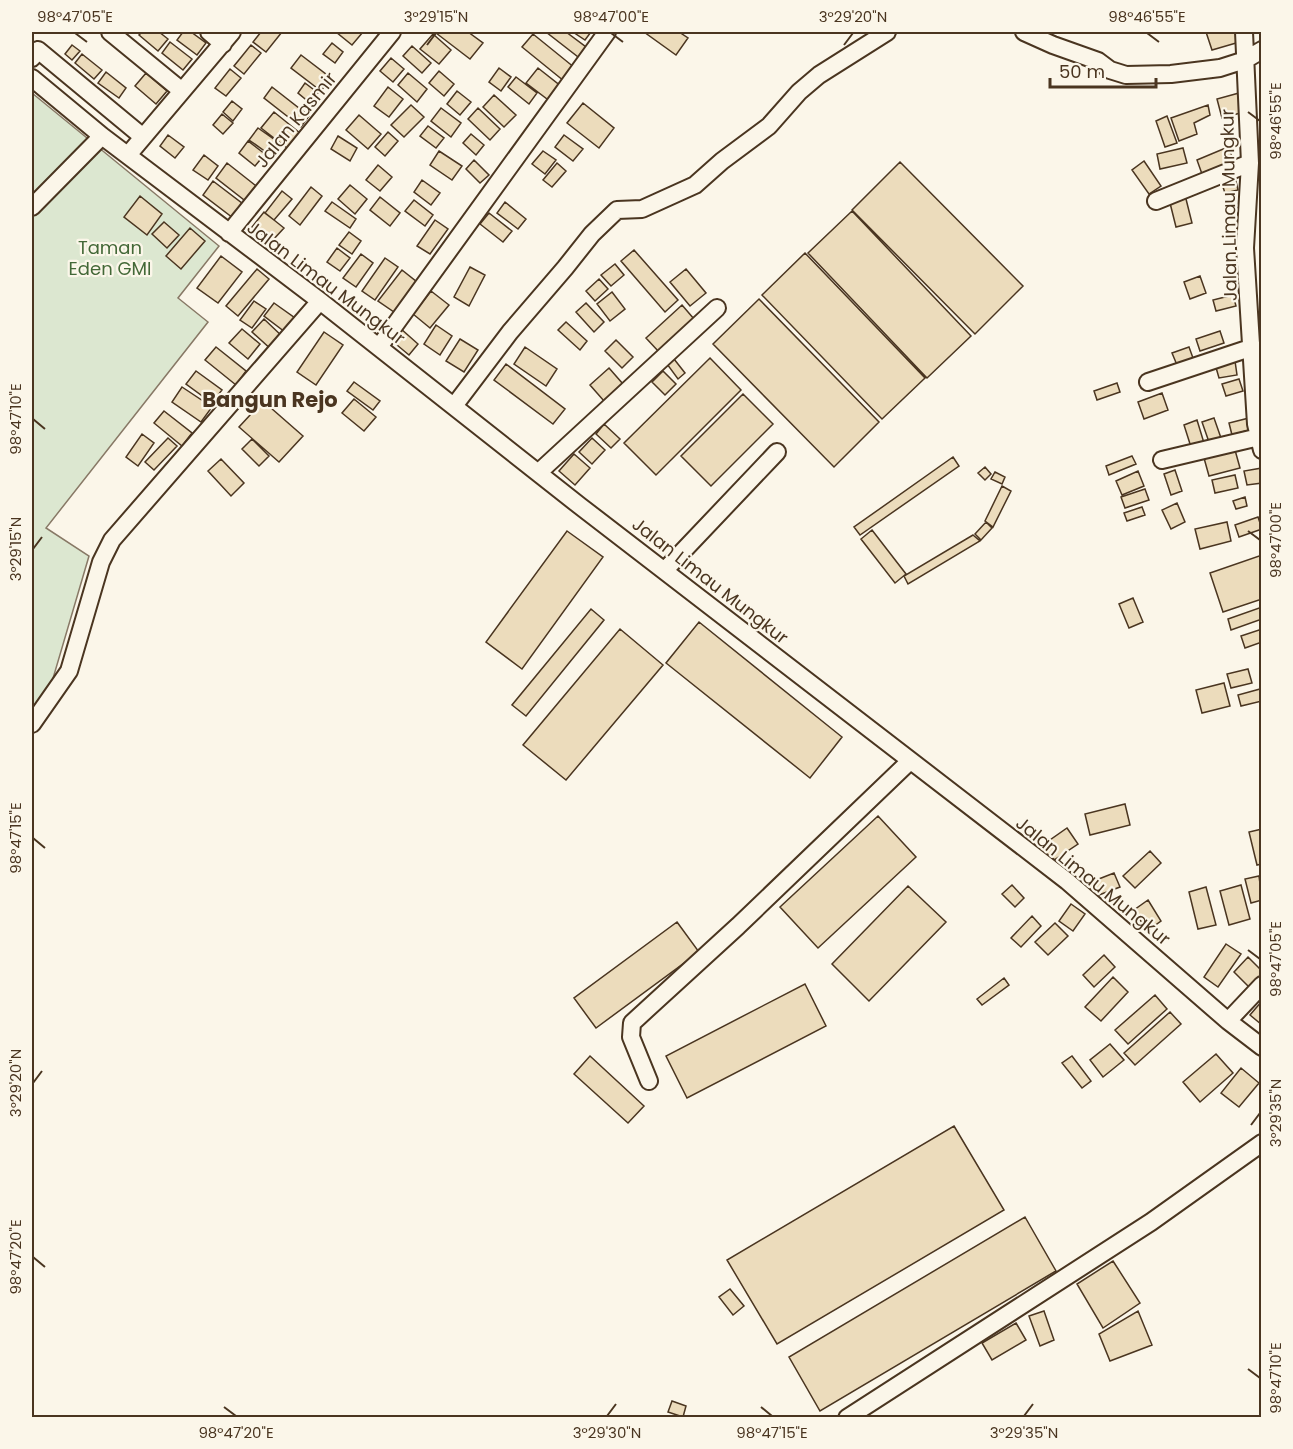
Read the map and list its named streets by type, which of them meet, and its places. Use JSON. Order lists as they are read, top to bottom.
{
  "streets": {
    "street": ["Jalan Kasmir", "Jalan Limau Mungkur"]
  },
  "crossings": [
    ["Jalan Kasmir", "Jalan Limau Mungkur"]
  ],
  "districts": ["Bangun Rejo"],
  "parks": ["Taman Eden GMI"],
  "scale_bar": "50 m",
  "coordinates": [
    "98°47'05\"E",
    "3°29'15\"N",
    "98°47'00\"E",
    "3°29'20\"N",
    "98°46'55\"E",
    "98°47'10\"E",
    "98°47'15\"E",
    "3°29'35\"N",
    "98°47'20\"E",
    "3°29'30\"N"
  ]
}
